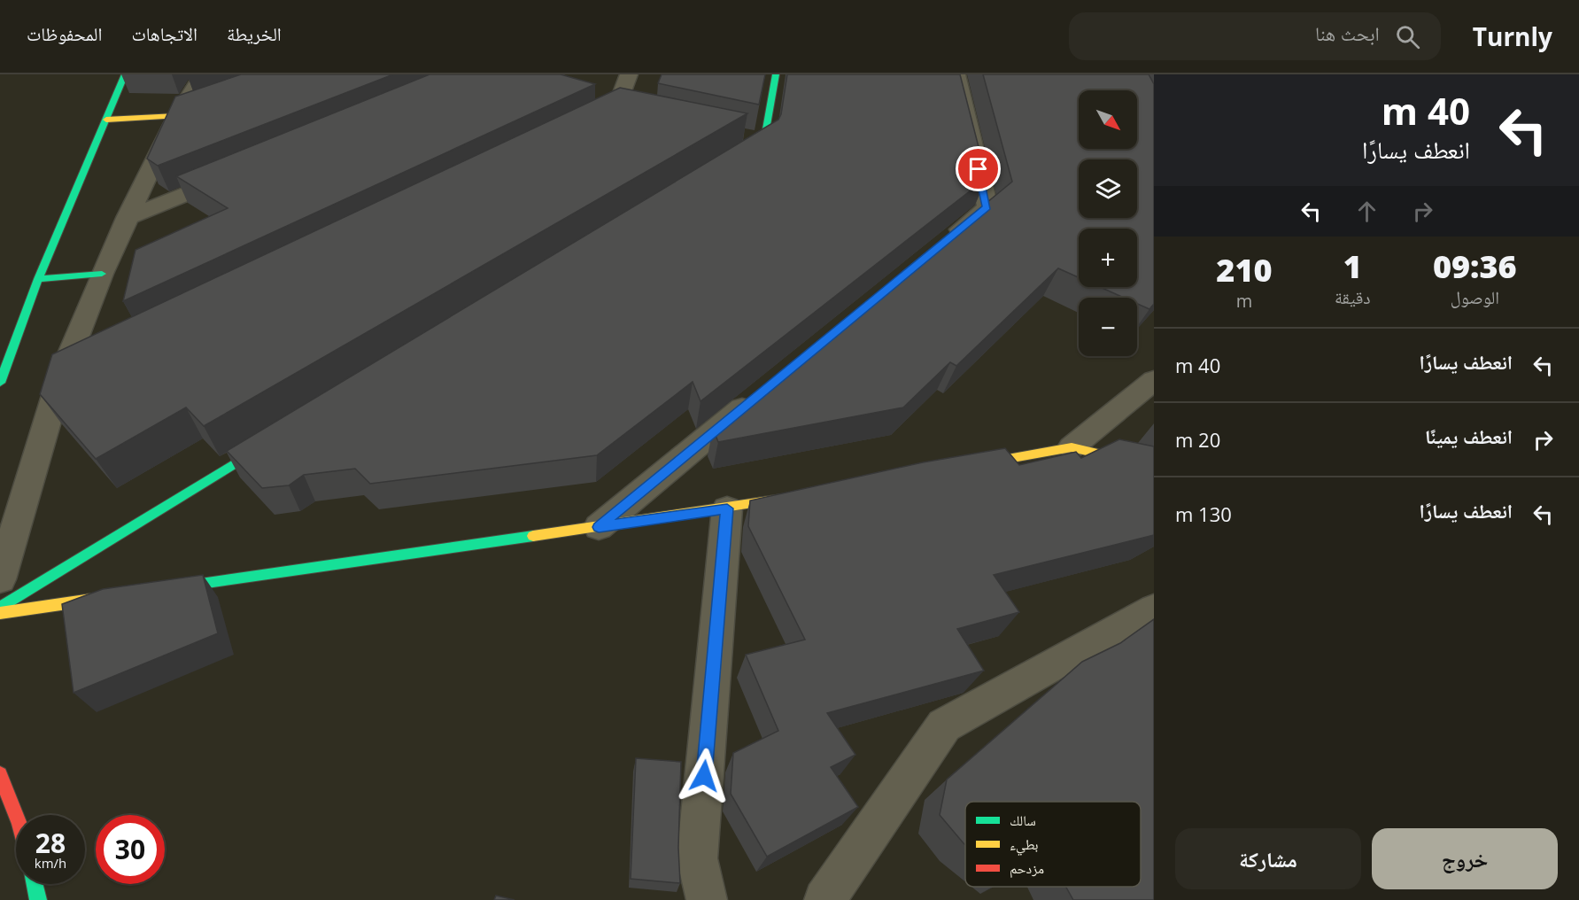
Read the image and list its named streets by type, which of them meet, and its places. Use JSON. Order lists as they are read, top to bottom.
{
  "legend": ["سالك", "بطيء", "مزدحم"],
  "north": "bottom right",
  "page": {
    "header": "Turnly",
    "search": "ابحث هنا",
    "nav": ["الخريطة", "الاتجاهات", "المحفوظات"],
    "turn": ["40 m", "انعطف يسارًا"],
    "map_buttons": ["+", "−"],
    "eta": [
      "09:36",
      "الوصول",
      "1",
      "دقيقة",
      "210",
      "m"
    ],
    "list": [
      {
        "name": "انعطف يسارًا",
        "value": "40 m"
      },
      {
        "name": "انعطف يمينًا",
        "value": "20 m"
      },
      {
        "name": "انعطف يسارًا",
        "value": "130 m"
      }
    ],
    "speed": "28 km/h",
    "limit": "30",
    "buttons": ["خروج", "مشاركة"]
  }
}
